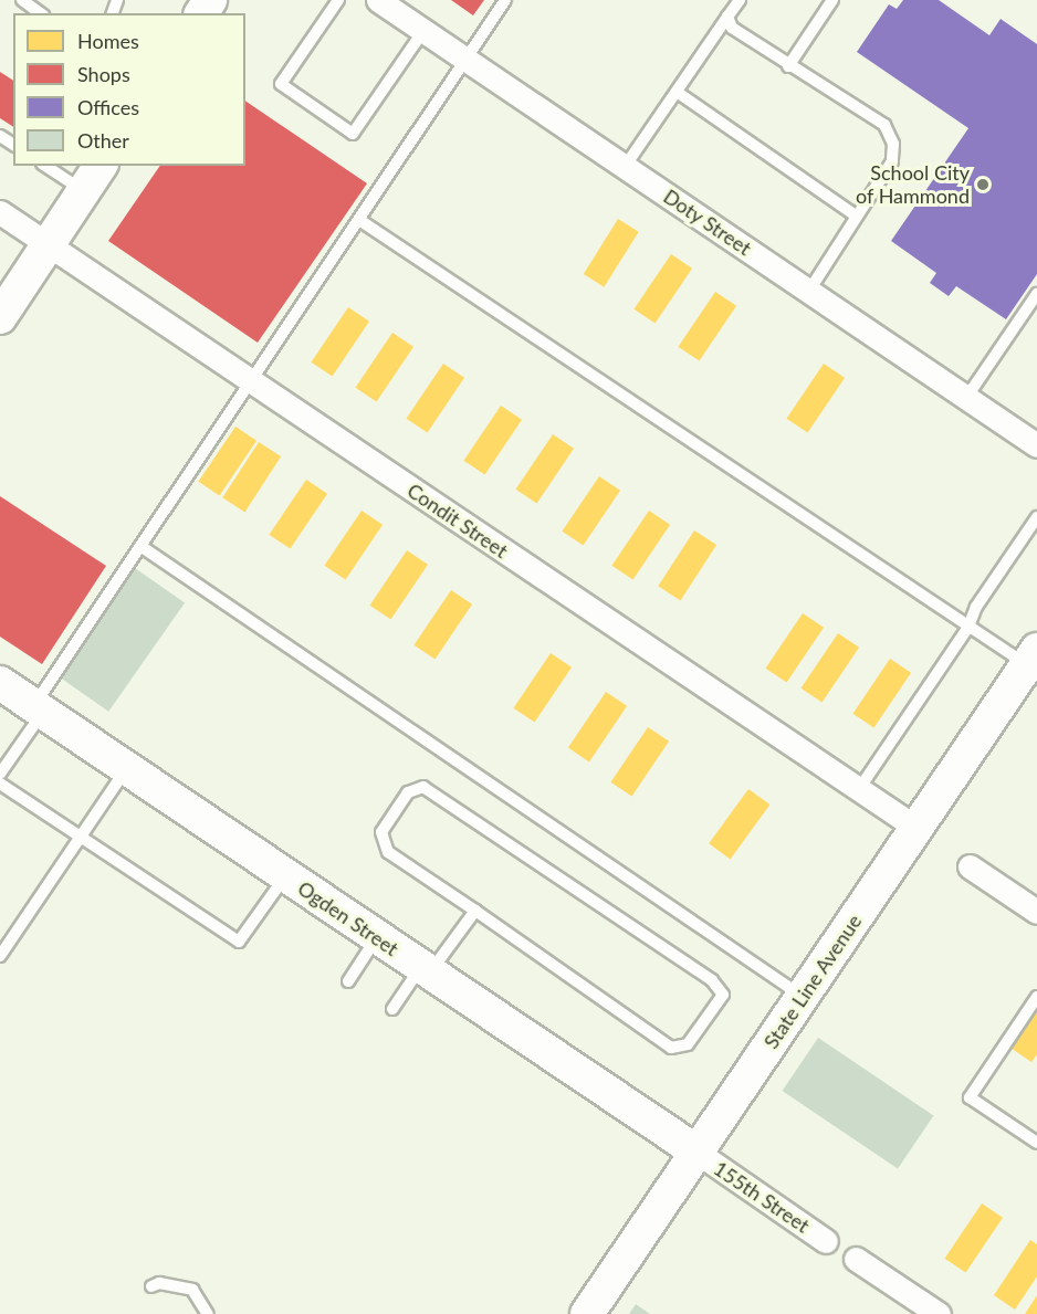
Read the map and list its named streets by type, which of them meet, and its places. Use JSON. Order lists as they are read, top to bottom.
{
  "streets": {
    "street": [
      "Doty Street",
      "Condit Street",
      "Ogden Street",
      "State Line Avenue",
      "155th Street"
    ]
  },
  "crossings": [
    ["Condit Street", "State Line Avenue"],
    ["Ogden Street", "State Line Avenue"],
    ["Ogden Street", "155th Street"],
    ["State Line Avenue", "155th Street"]
  ],
  "places": ["School City of Hammond"],
  "legend": [
    "Homes",
    "Shops",
    "Offices",
    "Other"
  ]
}
